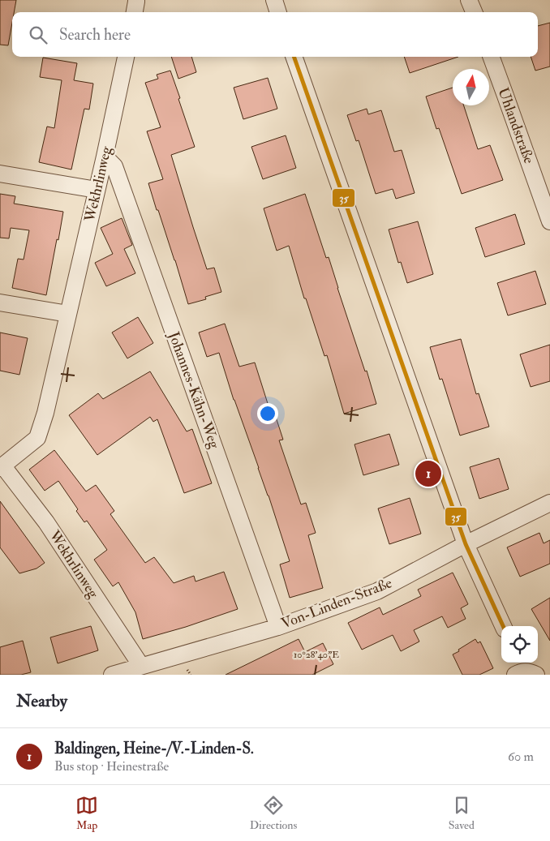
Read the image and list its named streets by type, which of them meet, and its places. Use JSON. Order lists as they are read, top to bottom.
{
  "streets": {
    "street": [
      "Uhlandstraße",
      "Wekhrlinweg",
      "Johannes-Kähn-Weg",
      "Von-Linden-Straße"
    ]
  },
  "crossings": [
    ["Wekhrlinweg", "Johannes-Kähn-Weg"],
    ["Wekhrlinweg", "Von-Linden-Straße"],
    ["Johannes-Kähn-Weg", "Von-Linden-Straße"]
  ],
  "lines": ["transit line 35"],
  "north": "top",
  "page": {
    "search": "Search here",
    "pins": "1",
    "heading": "Nearby",
    "list": [
      {
        "mark": "1",
        "name": "Baldingen, Heine-/V.-Linden-S.",
        "note": "Bus stop · Heinestraße",
        "value": "60 m"
      }
    ],
    "nav": ["Map", "Directions", "Saved"]
  },
  "coordinates": ["10°28'40\"E"]
}
